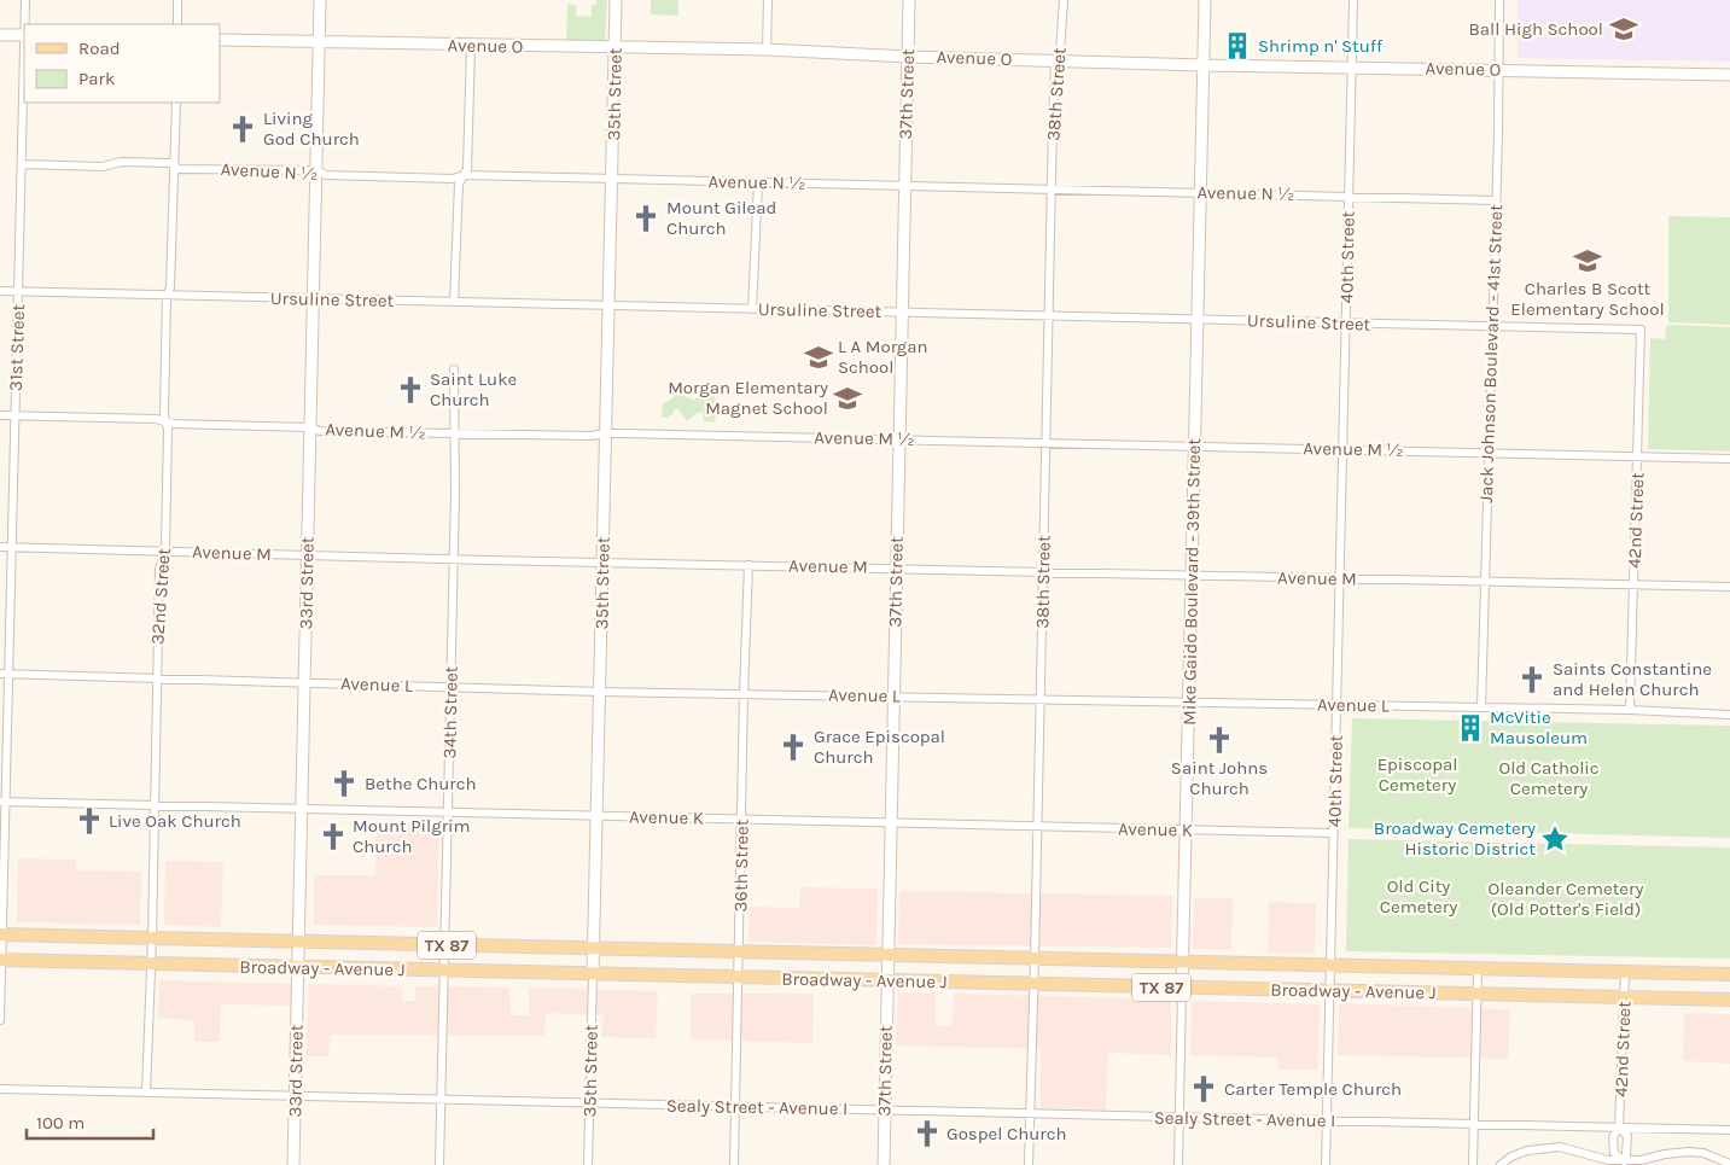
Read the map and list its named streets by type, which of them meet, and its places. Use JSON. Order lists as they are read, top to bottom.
{
  "streets": {
    "main road": [
      "Avenue O",
      "35th Street",
      "37th Street",
      "Mike Gaido Boulevard - 39th Street",
      "33rd Street",
      "TX 87",
      "Broadway - Avenue J"
    ],
    "street": [
      "38th Street",
      "Avenue N ½",
      "40th Street",
      "Ursuline Street",
      "31st Street",
      "Jack Johnson Boulevard - 41st Street",
      "Avenue M ½",
      "42nd Street",
      "Avenue M",
      "32nd Street",
      "Avenue L",
      "34th Street",
      "Avenue K",
      "36th Street",
      "Sealy Street - Avenue I"
    ]
  },
  "crossings": [
    ["Avenue O", "35th Street"],
    ["Avenue O", "37th Street"],
    ["Avenue O", "38th Street"],
    ["Avenue O", "40th Street"],
    ["Avenue O", "Jack Johnson Boulevard - 41st Street"],
    ["Avenue O", "Mike Gaido Boulevard - 39th Street"],
    ["Avenue O", "33rd Street"],
    ["35th Street", "Avenue N ½"],
    ["35th Street", "Ursuline Street"],
    ["35th Street", "Avenue M ½"],
    ["35th Street", "Avenue M"],
    ["35th Street", "Avenue L"],
    ["35th Street", "Avenue K"],
    ["35th Street", "Broadway - Avenue J"],
    ["35th Street", "Sealy Street - Avenue I"],
    ["37th Street", "Avenue N ½"],
    ["37th Street", "Ursuline Street"],
    ["37th Street", "Avenue M ½"],
    ["37th Street", "Avenue M"],
    ["37th Street", "Avenue L"],
    ["37th Street", "Avenue K"],
    ["37th Street", "Broadway - Avenue J"],
    ["37th Street", "Sealy Street - Avenue I"],
    ["38th Street", "Avenue N ½"],
    ["38th Street", "Ursuline Street"],
    ["38th Street", "Avenue M ½"],
    ["38th Street", "Avenue M"],
    ["38th Street", "Avenue L"],
    ["38th Street", "Avenue K"],
    ["38th Street", "Broadway - Avenue J"],
    ["38th Street", "Sealy Street - Avenue I"],
    ["Avenue N ½", "40th Street"],
    ["Avenue N ½", "31st Street"],
    ["Avenue N ½", "Jack Johnson Boulevard - 41st Street"],
    ["Avenue N ½", "Mike Gaido Boulevard - 39th Street"],
    ["Avenue N ½", "33rd Street"],
    ["Avenue N ½", "32nd Street"],
    ["40th Street", "Ursuline Street"],
    ["40th Street", "Avenue M ½"],
    ["40th Street", "Avenue M"],
    ["40th Street", "Avenue L"],
    ["40th Street", "Avenue K"],
    ["40th Street", "Broadway - Avenue J"],
    ["40th Street", "Sealy Street - Avenue I"],
    ["Ursuline Street", "31st Street"],
    ["Ursuline Street", "Jack Johnson Boulevard - 41st Street"],
    ["Ursuline Street", "42nd Street"],
    ["Ursuline Street", "Mike Gaido Boulevard - 39th Street"],
    ["Ursuline Street", "33rd Street"],
    ["Ursuline Street", "32nd Street"],
    ["31st Street", "Avenue M ½"],
    ["31st Street", "Avenue M"],
    ["31st Street", "Avenue L"],
    ["31st Street", "Avenue K"],
    ["31st Street", "Broadway - Avenue J"],
    ["Jack Johnson Boulevard - 41st Street", "Avenue M ½"],
    ["Jack Johnson Boulevard - 41st Street", "Avenue M"],
    ["Jack Johnson Boulevard - 41st Street", "Avenue L"],
    ["Avenue M ½", "42nd Street"],
    ["Avenue M ½", "Mike Gaido Boulevard - 39th Street"],
    ["Avenue M ½", "33rd Street"],
    ["Avenue M ½", "32nd Street"],
    ["Avenue M ½", "34th Street"],
    ["42nd Street", "Avenue M"],
    ["42nd Street", "Avenue L"],
    ["42nd Street", "Broadway - Avenue J"],
    ["42nd Street", "Sealy Street - Avenue I"],
    ["Avenue M", "Mike Gaido Boulevard - 39th Street"],
    ["Avenue M", "33rd Street"],
    ["Avenue M", "32nd Street"],
    ["Avenue M", "34th Street"],
    ["Avenue M", "36th Street"],
    ["Mike Gaido Boulevard - 39th Street", "Avenue L"],
    ["Mike Gaido Boulevard - 39th Street", "Avenue K"],
    ["Mike Gaido Boulevard - 39th Street", "Broadway - Avenue J"],
    ["Mike Gaido Boulevard - 39th Street", "Sealy Street - Avenue I"],
    ["33rd Street", "Avenue L"],
    ["33rd Street", "Avenue K"],
    ["33rd Street", "Broadway - Avenue J"],
    ["33rd Street", "Sealy Street - Avenue I"],
    ["32nd Street", "Avenue L"],
    ["32nd Street", "Avenue K"],
    ["32nd Street", "Broadway - Avenue J"],
    ["32nd Street", "Sealy Street - Avenue I"],
    ["Avenue L", "34th Street"],
    ["Avenue L", "36th Street"],
    ["34th Street", "Avenue K"],
    ["34th Street", "Broadway - Avenue J"],
    ["34th Street", "Sealy Street - Avenue I"],
    ["Avenue K", "36th Street"],
    ["36th Street", "Broadway - Avenue J"],
    ["36th Street", "Sealy Street - Avenue I"]
  ],
  "parks": [
    "Episcopal Cemetery",
    "Old Catholic Cemetery",
    "Old City Cemetery",
    "Oleander Cemetery (Old Potter's Field)"
  ],
  "places": {
    "school or university": [
      "Ball High School",
      "Charles B Scott Elementary School",
      "L A Morgan School",
      "Morgan Elementary Magnet School"
    ],
    "building": ["Shrimp n' Stuff", "McVitie Mausoleum"],
    "church": [
      "Living God Church",
      "Mount Gilead Church",
      "Saint Luke Church",
      "Saints Constantine and Helen Church",
      "Saint Johns Church",
      "Grace Episcopal Church",
      "Bethe Church",
      "Live Oak Church",
      "Mount Pilgrim Church",
      "Carter Temple Church",
      "Gospel Church"
    ],
    "place": ["Broadway Cemetery Historic District"]
  },
  "legend": ["Road", "Park"],
  "scale_bar": "100 m"
}
